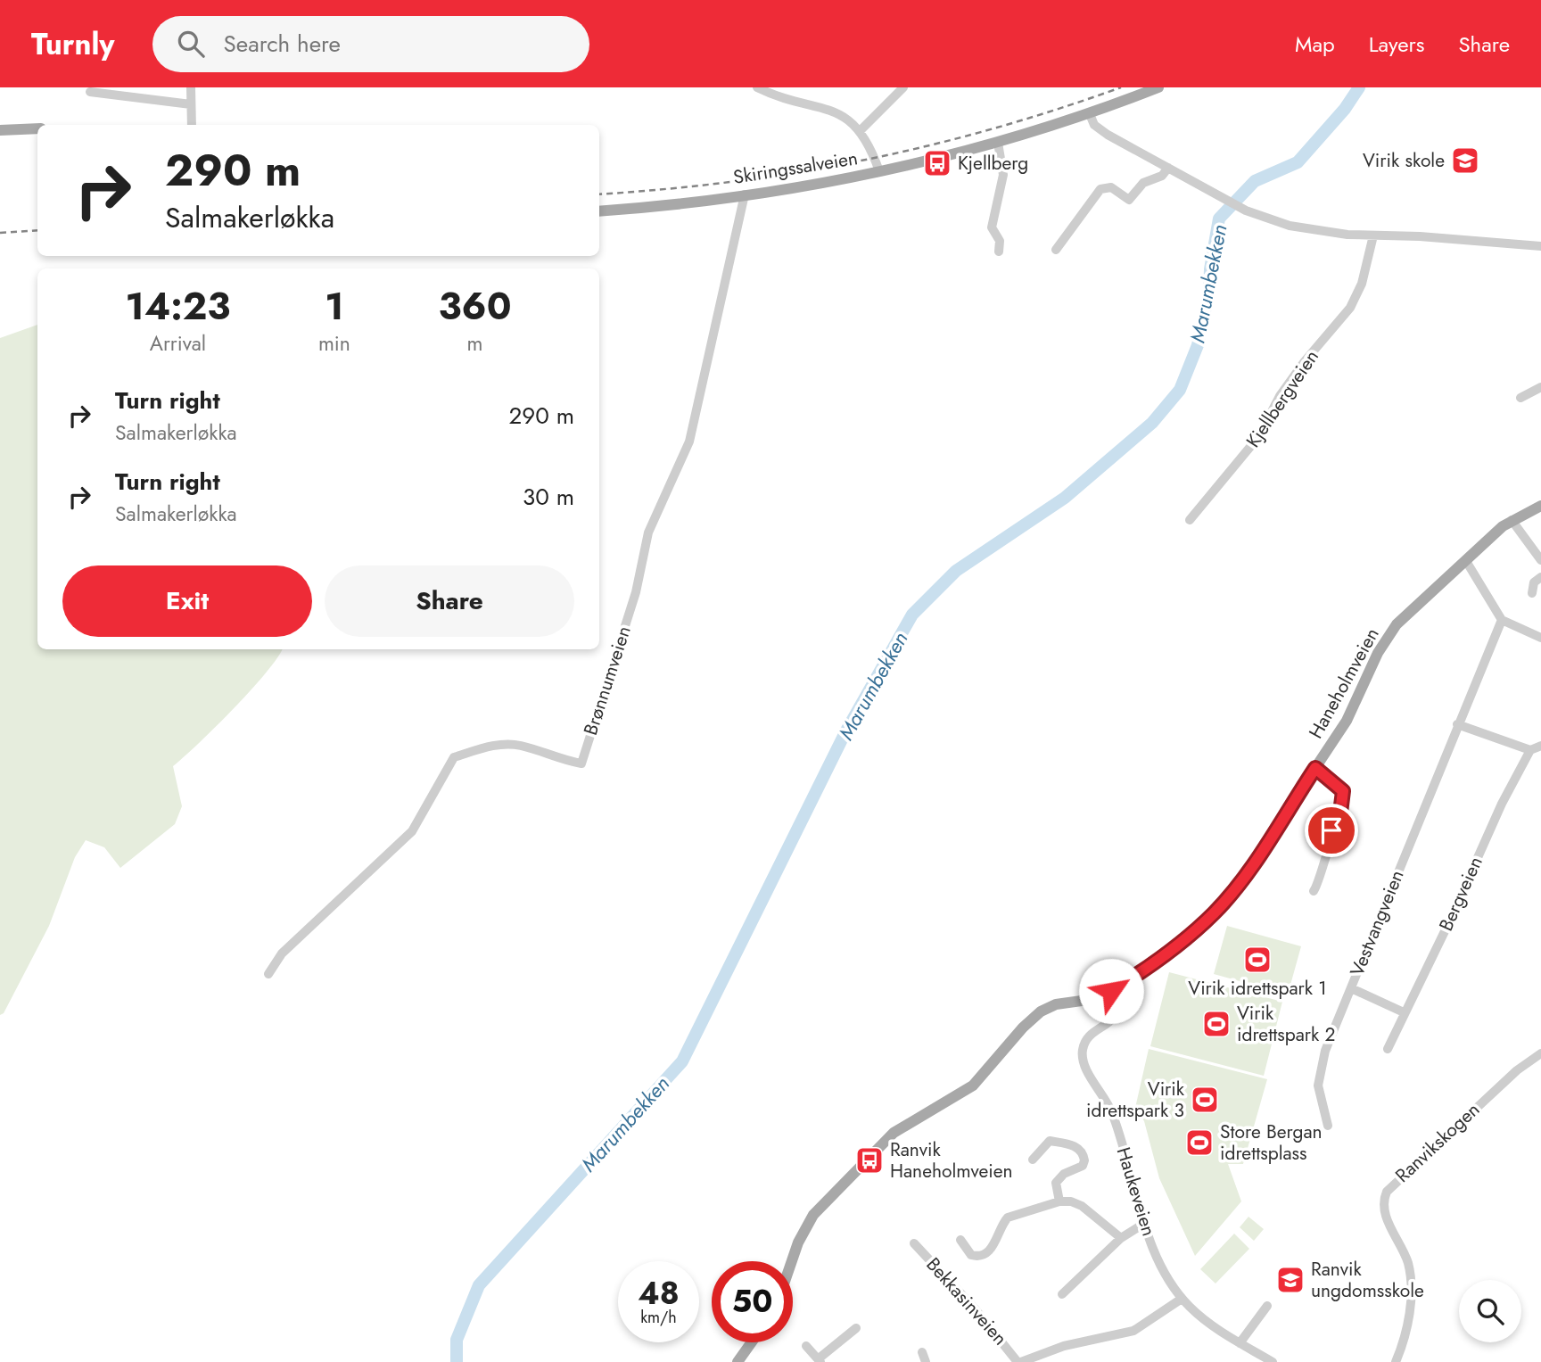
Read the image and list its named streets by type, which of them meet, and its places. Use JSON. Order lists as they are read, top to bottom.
{
  "streets": {
    "main road": ["Skiringssalveien", "Haneholmveien"],
    "street": [
      "Kjellbergveien",
      "Brønnumveien",
      "Bergveien",
      "Vestvangveien",
      "Ranvikskogen",
      "Haukeveien",
      "Bekkasinveien"
    ]
  },
  "crossings": [
    ["Skiringssalveien", "Brønnumveien"],
    ["Haneholmveien", "Haukeveien"]
  ],
  "water": ["Marumbekken"],
  "places": {
    "school or university": ["Virik skole", "Ranvik ungdomsskole"],
    "bus stop": ["Kjellberg", "Ranvik Haneholmveien"],
    "sports": [
      "Virik idrettspark 1",
      "Virik idrettspark 2",
      "Virik idrettspark 3",
      "Store Bergan idrettsplass"
    ]
  },
  "page": {
    "header": "Turnly",
    "search": "Search here",
    "nav": ["Map", "Layers", "Share"],
    "turn": ["290 m", "Salmakerløkka"],
    "eta": [
      "14:23",
      "Arrival",
      "1",
      "min",
      "360",
      "m"
    ],
    "list": [
      {
        "name": "Turn right",
        "note": "Salmakerløkka",
        "value": "290 m"
      },
      {
        "name": "Turn right",
        "note": "Salmakerløkka",
        "value": "30 m"
      }
    ],
    "buttons": ["Exit", "Share"],
    "speed": "48 km/h",
    "limit": "50"
  }
}
